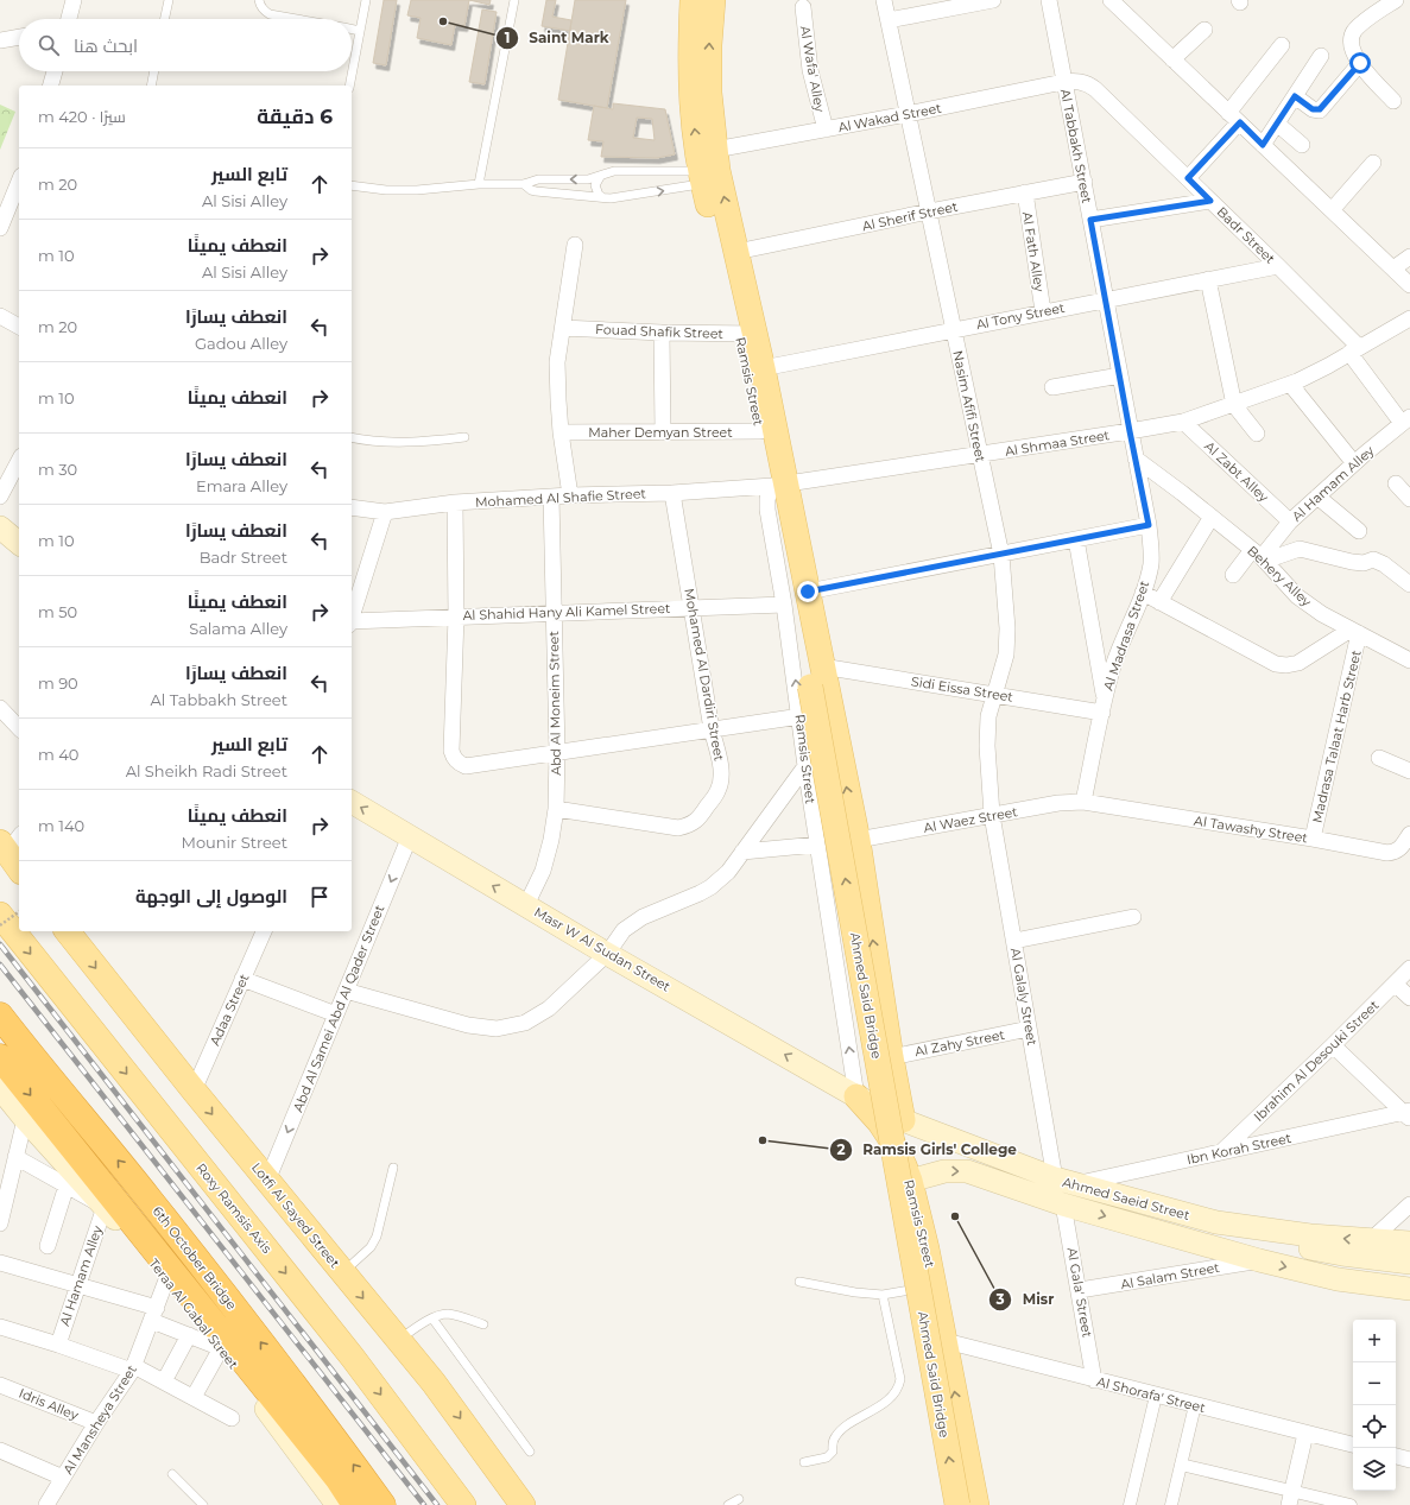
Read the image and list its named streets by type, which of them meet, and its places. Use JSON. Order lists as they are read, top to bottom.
{
  "streets": {
    "highway": ["6th October Bridge"],
    "main road": [
      "Ramsis Street",
      "Masr W Al Sudan Street",
      "Ahmed Said Bridge",
      "Ahmed Saeid Street",
      "Roxy Ramsis Axis",
      "Lotfi Al Sayed Street",
      "Teraa Al Gabal Street"
    ],
    "street": [
      "Al Wafa' Alley",
      "Al Wakad Street",
      "Al Tabbakh Street",
      "Al Sherif Street",
      "Badr Street",
      "Al Fath Alley",
      "Al Tony Street",
      "Fouad Shafik Street",
      "Nasim Afifi Street",
      "Maher Demyan Street",
      "Al Shmaa Street",
      "Al Zabt Alley",
      "Al Hamam Alley",
      "Mohamed Al Shafie Street",
      "Behery Alley",
      "Al Shahid Hany Ali Kamel Street",
      "Al Madrasa Street",
      "Mohamed Al Dardiri Street",
      "Sidi Eissa Street",
      "Abd Al Moneim Street",
      "Madrasa Talaat Harb Street",
      "Al Waez Street",
      "Al Tawashy Street",
      "Al Galaly Street",
      "Abd Al Samei Abd Al Qader Street",
      "Adaa Street",
      "Al Zahy Street",
      "Ibrahim Al Desouki Street",
      "Ibn Korah Street",
      "Al Salam Street",
      "Al Gala' Street",
      "Al Shorafa' Street",
      "Idris Alley",
      "Al Mansheya Street"
    ]
  },
  "crossings": [
    ["Al Wafa' Alley", "Al Wakad Street"],
    ["Al Wakad Street", "Al Tabbakh Street"],
    ["Al Wakad Street", "Badr Street"],
    ["Al Wakad Street", "Ramsis Street"],
    ["Al Wakad Street", "Nasim Afifi Street"],
    ["Al Tabbakh Street", "Al Sherif Street"],
    ["Al Tabbakh Street", "Badr Street"],
    ["Al Tabbakh Street", "Al Tony Street"],
    ["Al Tabbakh Street", "Al Shmaa Street"],
    ["Al Tabbakh Street", "Behery Alley"],
    ["Al Tabbakh Street", "Al Madrasa Street"],
    ["Al Sherif Street", "Al Fath Alley"],
    ["Al Sherif Street", "Ramsis Street"],
    ["Al Sherif Street", "Nasim Afifi Street"],
    ["Badr Street", "Al Tony Street"],
    ["Badr Street", "Al Shmaa Street"],
    ["Badr Street", "Al Hamam Alley"],
    ["Al Fath Alley", "Al Tony Street"],
    ["Al Tony Street", "Ramsis Street"],
    ["Al Tony Street", "Nasim Afifi Street"],
    ["Fouad Shafik Street", "Ramsis Street"],
    ["Ramsis Street", "Maher Demyan Street"],
    ["Ramsis Street", "Al Shmaa Street"],
    ["Ramsis Street", "Mohamed Al Shafie Street"],
    ["Ramsis Street", "Al Shahid Hany Ali Kamel Street"],
    ["Ramsis Street", "Sidi Eissa Street"],
    ["Ramsis Street", "Al Waez Street"],
    ["Ramsis Street", "Masr W Al Sudan Street"],
    ["Ramsis Street", "Ahmed Said Bridge"],
    ["Ramsis Street", "Al Zahy Street"],
    ["Ramsis Street", "Ahmed Saeid Street"],
    ["Ramsis Street", "Al Shorafa' Street"],
    ["Nasim Afifi Street", "Al Shmaa Street"],
    ["Nasim Afifi Street", "Sidi Eissa Street"],
    ["Nasim Afifi Street", "Al Waez Street"],
    ["Nasim Afifi Street", "Al Galaly Street"],
    ["Al Shmaa Street", "Al Zabt Alley"],
    ["Al Shmaa Street", "Mohamed Al Shafie Street"],
    ["Al Shmaa Street", "Ahmed Said Bridge"],
    ["Al Zabt Alley", "Al Hamam Alley"],
    ["Al Hamam Alley", "Behery Alley"],
    ["Al Hamam Alley", "Teraa Al Gabal Street"],
    ["Mohamed Al Shafie Street", "Mohamed Al Dardiri Street"],
    ["Mohamed Al Shafie Street", "Abd Al Moneim Street"],
    ["Mohamed Al Shafie Street", "Ahmed Said Bridge"],
    ["Behery Alley", "Al Madrasa Street"],
    ["Behery Alley", "Madrasa Talaat Harb Street"],
    ["Al Shahid Hany Ali Kamel Street", "Mohamed Al Dardiri Street"],
    ["Al Shahid Hany Ali Kamel Street", "Abd Al Moneim Street"],
    ["Al Madrasa Street", "Sidi Eissa Street"],
    ["Al Madrasa Street", "Al Waez Street"],
    ["Al Madrasa Street", "Al Tawashy Street"],
    ["Mohamed Al Dardiri Street", "Abd Al Moneim Street"],
    ["Sidi Eissa Street", "Ahmed Said Bridge"],
    ["Abd Al Moneim Street", "Masr W Al Sudan Street"],
    ["Madrasa Talaat Harb Street", "Al Tawashy Street"],
    ["Al Waez Street", "Al Tawashy Street"],
    ["Al Waez Street", "Al Galaly Street"],
    ["Masr W Al Sudan Street", "Abd Al Samei Abd Al Qader Street"],
    ["Masr W Al Sudan Street", "Ahmed Saeid Street"],
    ["Al Galaly Street", "Al Zahy Street"],
    ["Al Galaly Street", "Ibn Korah Street"],
    ["Al Galaly Street", "Ahmed Saeid Street"],
    ["Abd Al Samei Abd Al Qader Street", "Lotfi Al Sayed Street"],
    ["Adaa Street", "Lotfi Al Sayed Street"],
    ["Ibrahim Al Desouki Street", "Ibn Korah Street"],
    ["Ibn Korah Street", "Ahmed Saeid Street"],
    ["Ahmed Saeid Street", "Al Salam Street"],
    ["Ahmed Saeid Street", "Al Gala' Street"],
    ["Al Salam Street", "Al Gala' Street"],
    ["Al Gala' Street", "Al Shorafa' Street"],
    ["Teraa Al Gabal Street", "Al Mansheya Street"],
    ["Idris Alley", "Al Mansheya Street"]
  ],
  "one_way": [
    "Ramsis Street",
    "Masr W Al Sudan Street",
    "Ahmed Said Bridge",
    "Abd Al Samei Abd Al Qader Street",
    "Roxy Ramsis Axis",
    "Lotfi Al Sayed Street"
  ],
  "places": ["Saint Mark", "Ramsis Girls' College", "Misr"],
  "page": {
    "search": "ابحث هنا",
    "heading": ["6 دقيقة", "سيرًا · 420 m"],
    "list": [
      ["تابع السير", "Al Sisi Alley", "20 m"],
      ["انعطف يمينًا", "Al Sisi Alley", "10 m"],
      ["انعطف يسارًا", "Gadou Alley", "20 m"],
      ["انعطف يمينًا", "10 m"],
      ["انعطف يسارًا", "Emara Alley", "30 m"],
      ["انعطف يسارًا", "Badr Street", "10 m"],
      ["انعطف يمينًا", "Salama Alley", "50 m"],
      ["انعطف يسارًا", "Al Tabbakh Street", "90 m"],
      ["تابع السير", "Al Sheikh Radi Street", "40 m"],
      ["انعطف يمينًا", "Mounir Street", "140 m"],
      "الوصول إلى الوجهة"
    ],
    "map_buttons": ["+", "−"]
  }
}
